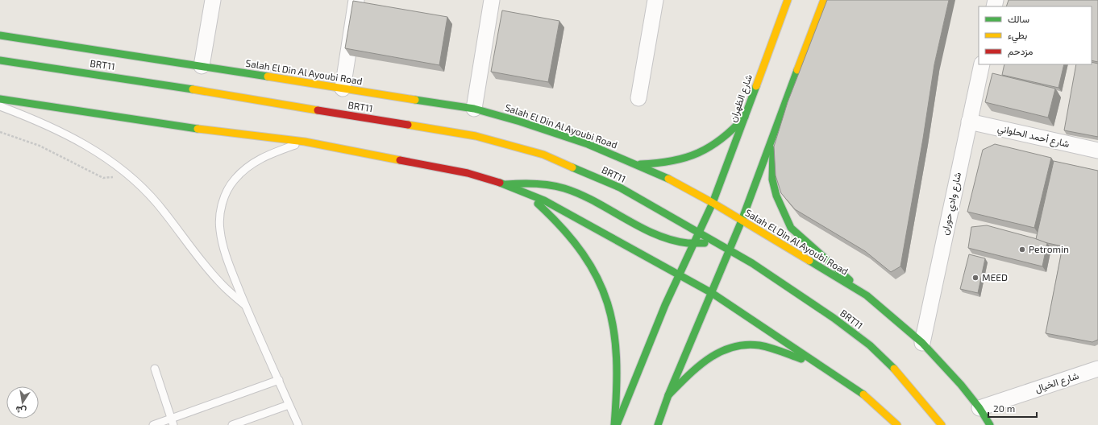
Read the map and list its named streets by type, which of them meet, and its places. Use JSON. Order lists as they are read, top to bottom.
{
  "streets": {
    "main road": ["BRT11", "Salah El Din Al Ayoubi Road", "شارع الظهران"],
    "street": ["شارع أحمد الحلواني", "شارع وادي حوران", "شارع الخيال"]
  },
  "crossings": [
    ["BRT11", "شارع الظهران"],
    ["Salah El Din Al Ayoubi Road", "شارع الظهران"],
    ["Salah El Din Al Ayoubi Road", "شارع وادي حوران"],
    ["Salah El Din Al Ayoubi Road", "شارع الخيال"],
    ["شارع أحمد الحلواني", "شارع وادي حوران"]
  ],
  "places": ["Petromin", "MEED"],
  "legend": ["سالك", "بطيء", "مزدحم"],
  "scale_bar": "20 m",
  "north": "bottom"
}
